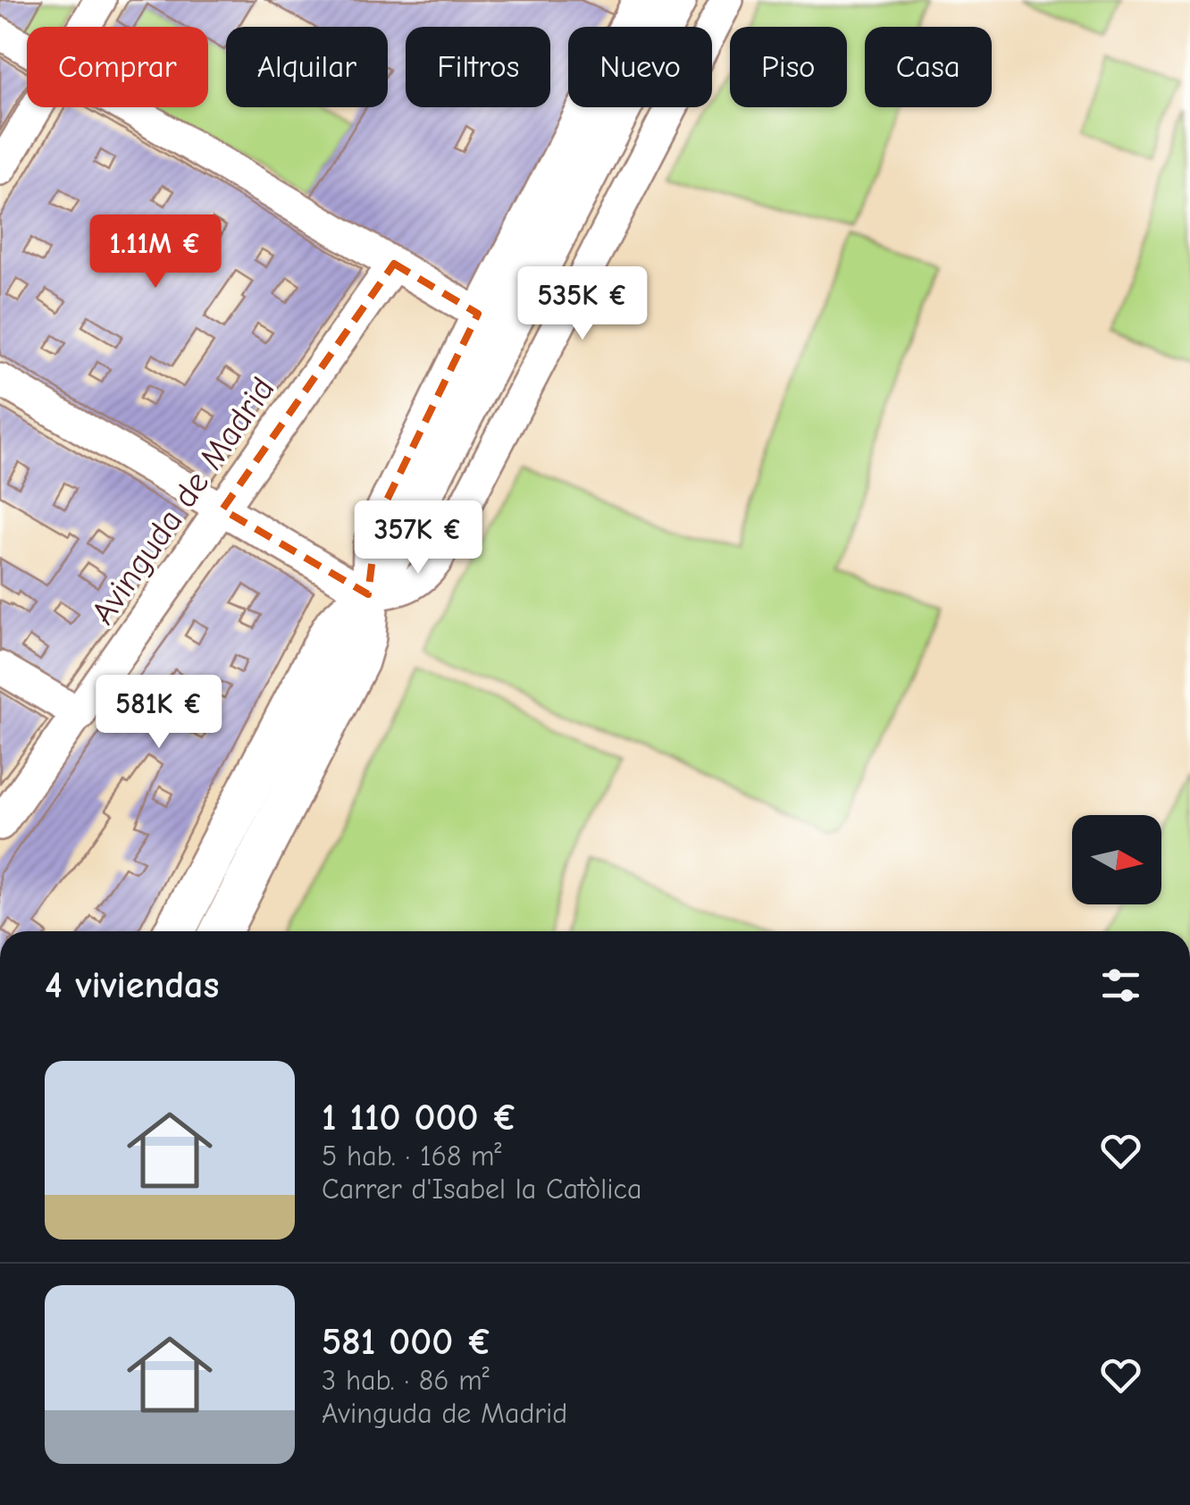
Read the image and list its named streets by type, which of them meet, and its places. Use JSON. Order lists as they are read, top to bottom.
{
  "streets": {
    "street": ["Avinguda de Madrid"]
  },
  "north": "right",
  "page": {
    "chip": [
      "Comprar",
      "Alquilar",
      "Filtros",
      "Nuevo",
      "Piso",
      "Casa"
    ],
    "price": [
      "1.11M €",
      "535K €",
      "357K €",
      "581K €"
    ],
    "heading": "4 viviendas",
    "list": [
      {
        "name": "1 110 000 €",
        "note": "5 hab. · 168 m² · Carrer d'Isabel la Catòlica"
      },
      {
        "name": "581 000 €",
        "note": "3 hab. · 86 m² · Avinguda de Madrid"
      }
    ]
  }
}
